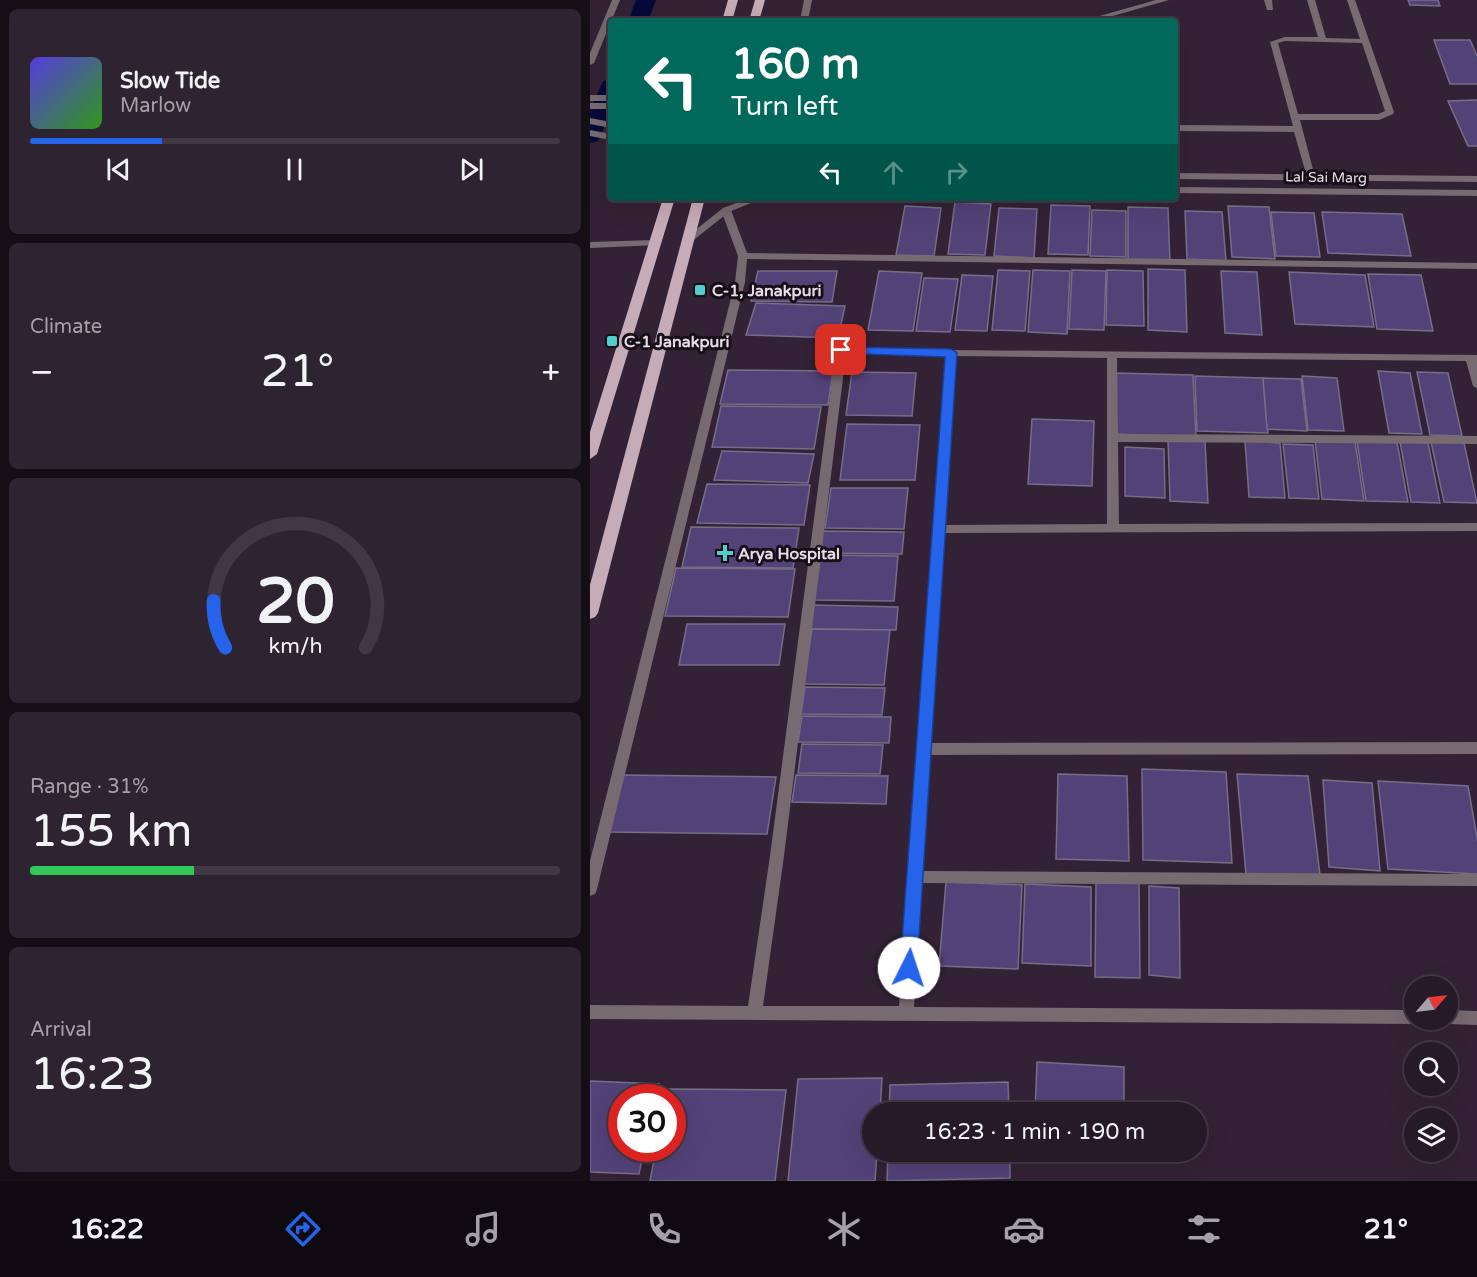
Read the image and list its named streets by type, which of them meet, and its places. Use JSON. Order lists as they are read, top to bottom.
{
  "streets": {
    "street": ["Lal Sai Marg"]
  },
  "places": {
    "transit": ["C-1, Janakpuri", "C-1 Janakpuri"],
    "health": ["Arya Hospital"]
  },
  "north": "top right",
  "page": {
    "turn": ["160 m", "Turn left"],
    "song": ["Slow Tide", "Marlow"],
    "tile": [
      "Climate",
      ["Range · 31%", "155 km"],
      ["Arrival", "16:23"]
    ],
    "heat": ["−", "21°", "+"],
    "limit": "30",
    "trip": "16:23 · 1 min · 190 m",
    "tabs": ["16:22", "21°"],
    "gauge": ["20", "km/h"]
  }
}
